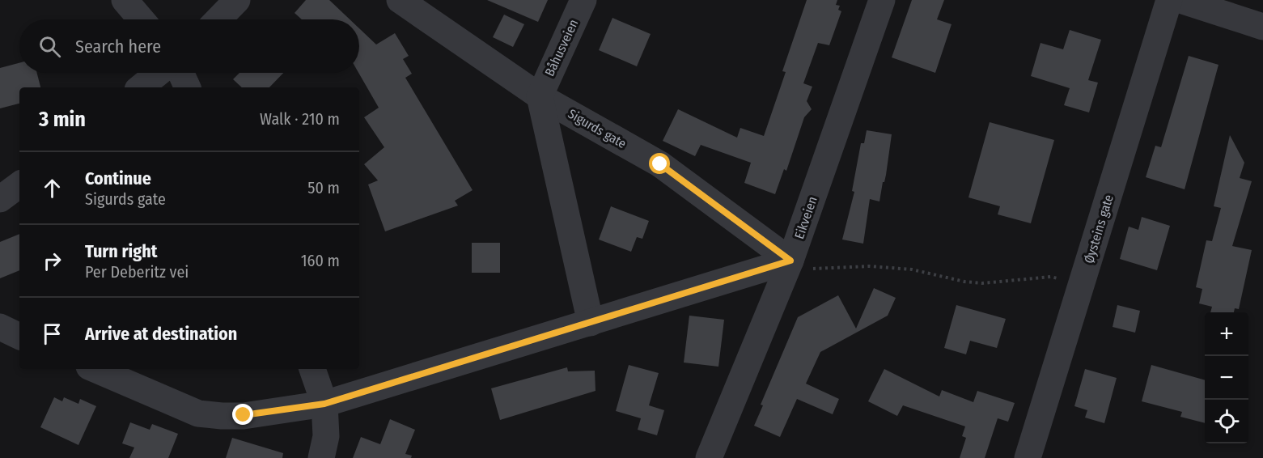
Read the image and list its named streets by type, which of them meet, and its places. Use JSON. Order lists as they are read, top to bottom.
{
  "streets": {
    "street": [
      "Båhusveien",
      "Sigurds gate",
      "Eikveien",
      "Øysteins gate"
    ]
  },
  "crossings": [
    ["Båhusveien", "Sigurds gate"],
    ["Sigurds gate", "Eikveien"]
  ],
  "page": {
    "search": "Search here",
    "heading": ["3 min", "Walk · 210 m"],
    "list": [
      ["Continue", "Sigurds gate", "50 m"],
      ["Turn right", "Per Deberitz vei", "160 m"],
      "Arrive at destination"
    ],
    "map_buttons": ["+", "−"]
  }
}
